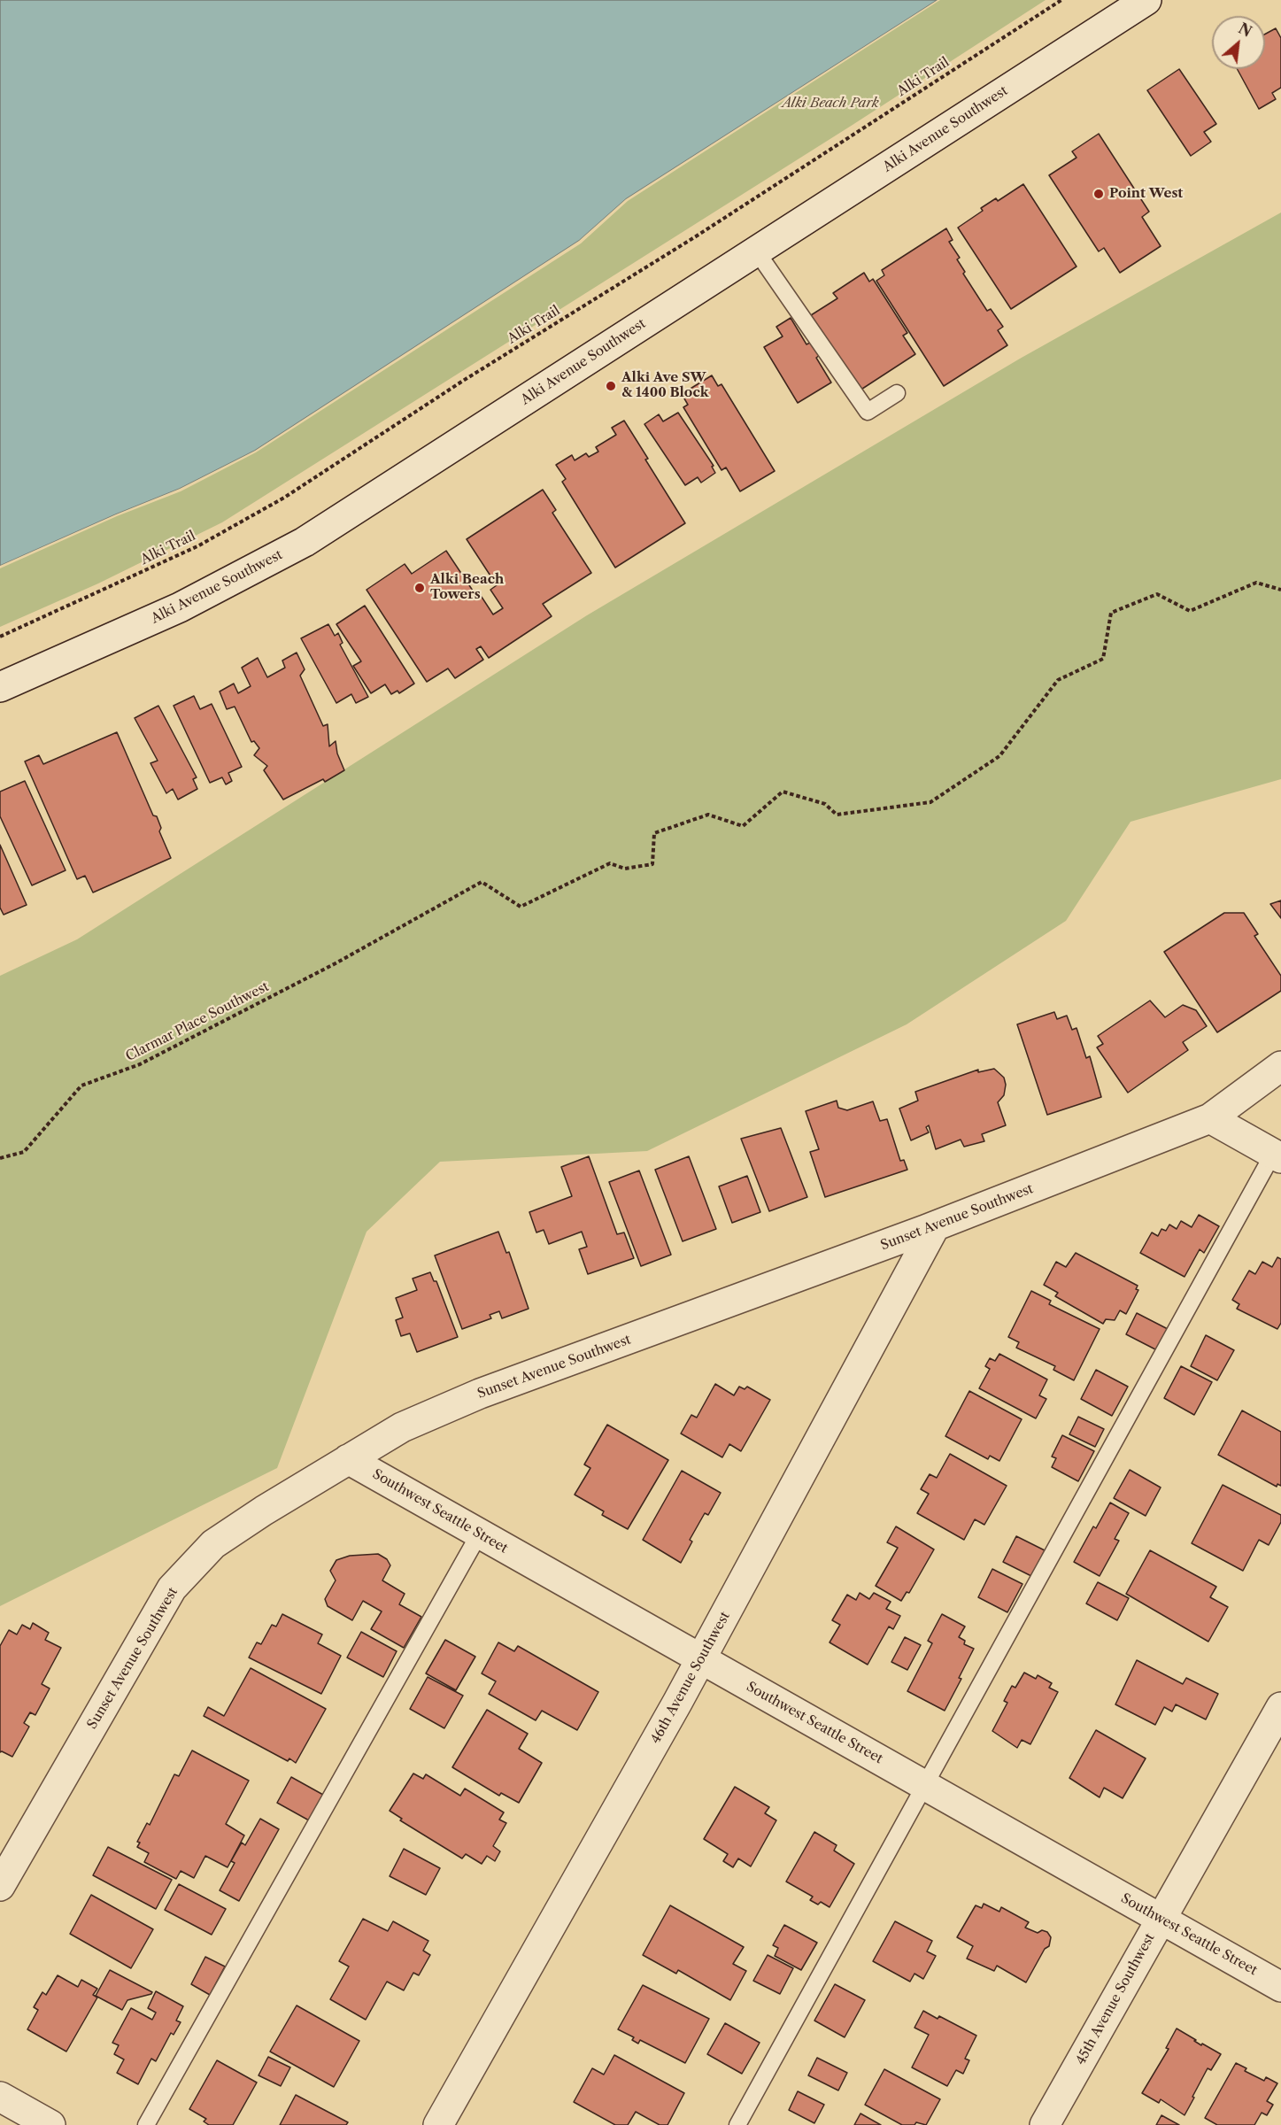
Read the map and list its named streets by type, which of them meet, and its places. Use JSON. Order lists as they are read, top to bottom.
{
  "streets": {
    "street": [
      "Alki Avenue Southwest",
      "Sunset Avenue Southwest",
      "Southwest Seattle Street",
      "46th Avenue Southwest",
      "45th Avenue Southwest"
    ],
    "path": ["Alki Trail", "Clarmar Place Southwest"]
  },
  "crossings": [
    ["Sunset Avenue Southwest", "Southwest Seattle Street"],
    ["Sunset Avenue Southwest", "46th Avenue Southwest"],
    ["Southwest Seattle Street", "46th Avenue Southwest"],
    ["Southwest Seattle Street", "45th Avenue Southwest"]
  ],
  "parks": ["Alki Beach Park"],
  "places": ["Point West", "Alki Ave SW & 1400 Block", "Alki Beach Towers"],
  "north": "top right"
}
